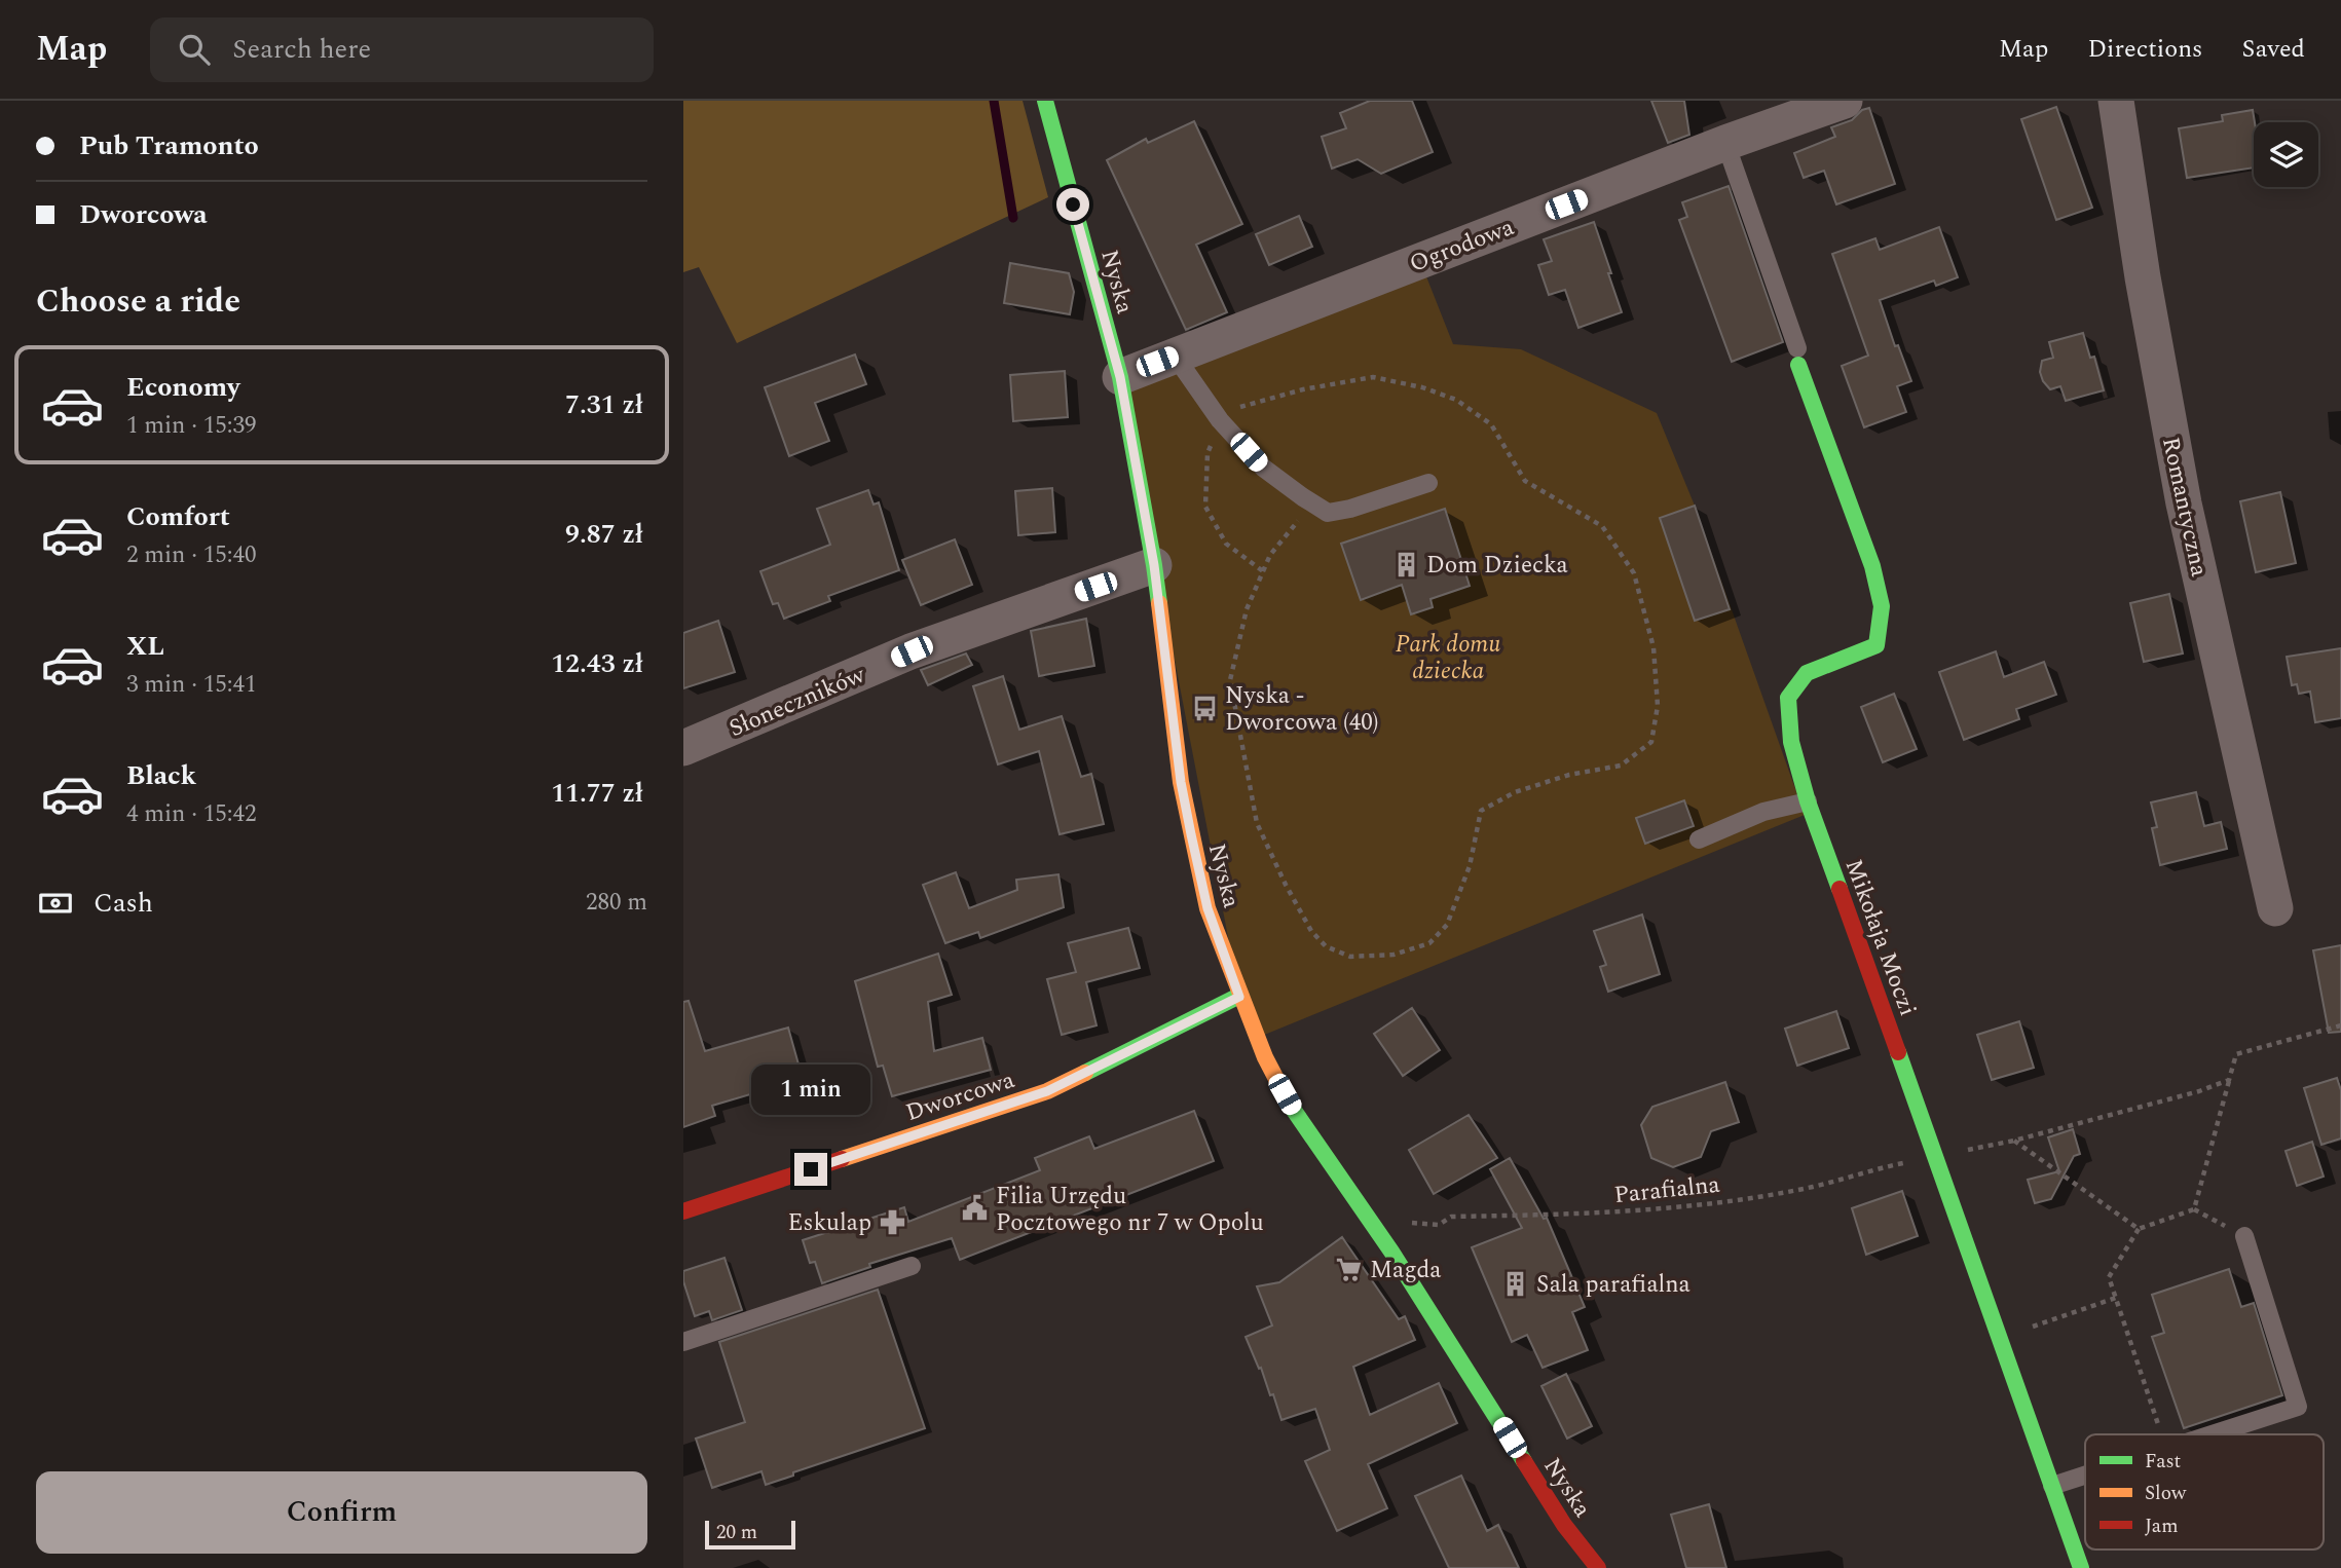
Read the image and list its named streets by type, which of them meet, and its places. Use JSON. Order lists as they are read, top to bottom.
{
  "streets": {
    "street": [
      "Ogrodowa",
      "Nyska",
      "Romantyczna",
      "Słoneczników",
      "Mikołaja Moczi",
      "Dworcowa"
    ],
    "path": ["Parafialna"]
  },
  "crossings": [
    ["Ogrodowa", "Nyska"],
    ["Nyska", "Słoneczników"],
    ["Nyska", "Dworcowa"],
    ["Mikołaja Moczi", "Parafialna"]
  ],
  "parks": ["Park domu dziecka"],
  "places": {
    "building": ["Dom Dziecka", "Sala parafialna"],
    "bus stop": ["Nyska - Dworcowa (40)"],
    "public building": ["Filia Urzędu Pocztowego nr 7 w Opolu"],
    "pharmacy": ["Eskulap"],
    "supermarket": ["Magda"]
  },
  "legend": ["Fast", "Slow", "Jam"],
  "scale_bar": "20 m",
  "page": {
    "header": "Map",
    "search": "Search here",
    "nav": ["Map", "Directions", "Saved"],
    "banner": ["Pub Tramonto", "Dworcowa"],
    "heading": "Choose a ride",
    "list": [
      {
        "name": "Economy",
        "note": "1 min · 15:39",
        "value": "7.31 zł"
      },
      {
        "name": "Comfort",
        "note": "2 min · 15:40",
        "value": "9.87 zł"
      },
      {
        "name": "XL",
        "note": "3 min · 15:41",
        "value": "12.43 zł"
      },
      {
        "name": "Black",
        "note": "4 min · 15:42",
        "value": "11.77 zł"
      }
    ],
    "pay": ["Cash", "280 m"],
    "bubble": "1 min",
    "buttons": "Confirm",
    "scale": "20 m"
  }
}
